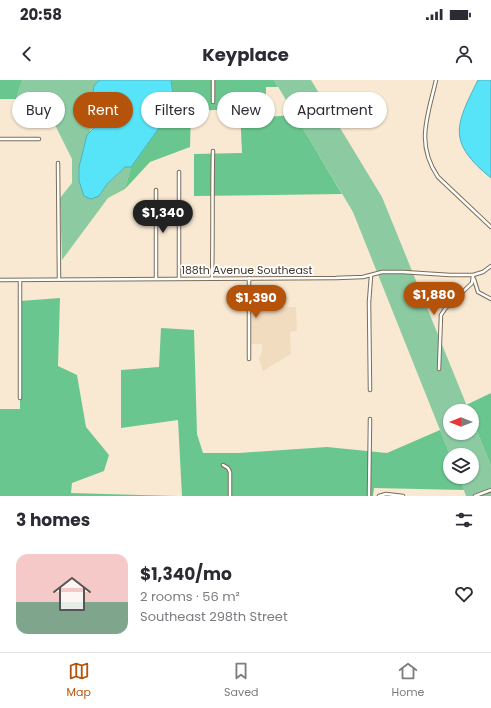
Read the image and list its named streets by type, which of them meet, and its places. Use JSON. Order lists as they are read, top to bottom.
{
  "streets": {
    "street": ["188th Avenue Southeast"]
  },
  "north": "left",
  "page": {
    "status": "20:58",
    "header": "Keyplace",
    "chip": [
      "Buy",
      "Rent",
      "Filters",
      "New",
      "Apartment"
    ],
    "price": ["$1,340", "$1,880", "$1,390"],
    "heading": "3 homes",
    "list": [
      {
        "name": "$1,340/mo",
        "note": "2 rooms · 56 m² · Southeast 298th Street"
      }
    ],
    "tabs": ["Map", "Saved", "Home"]
  }
}
